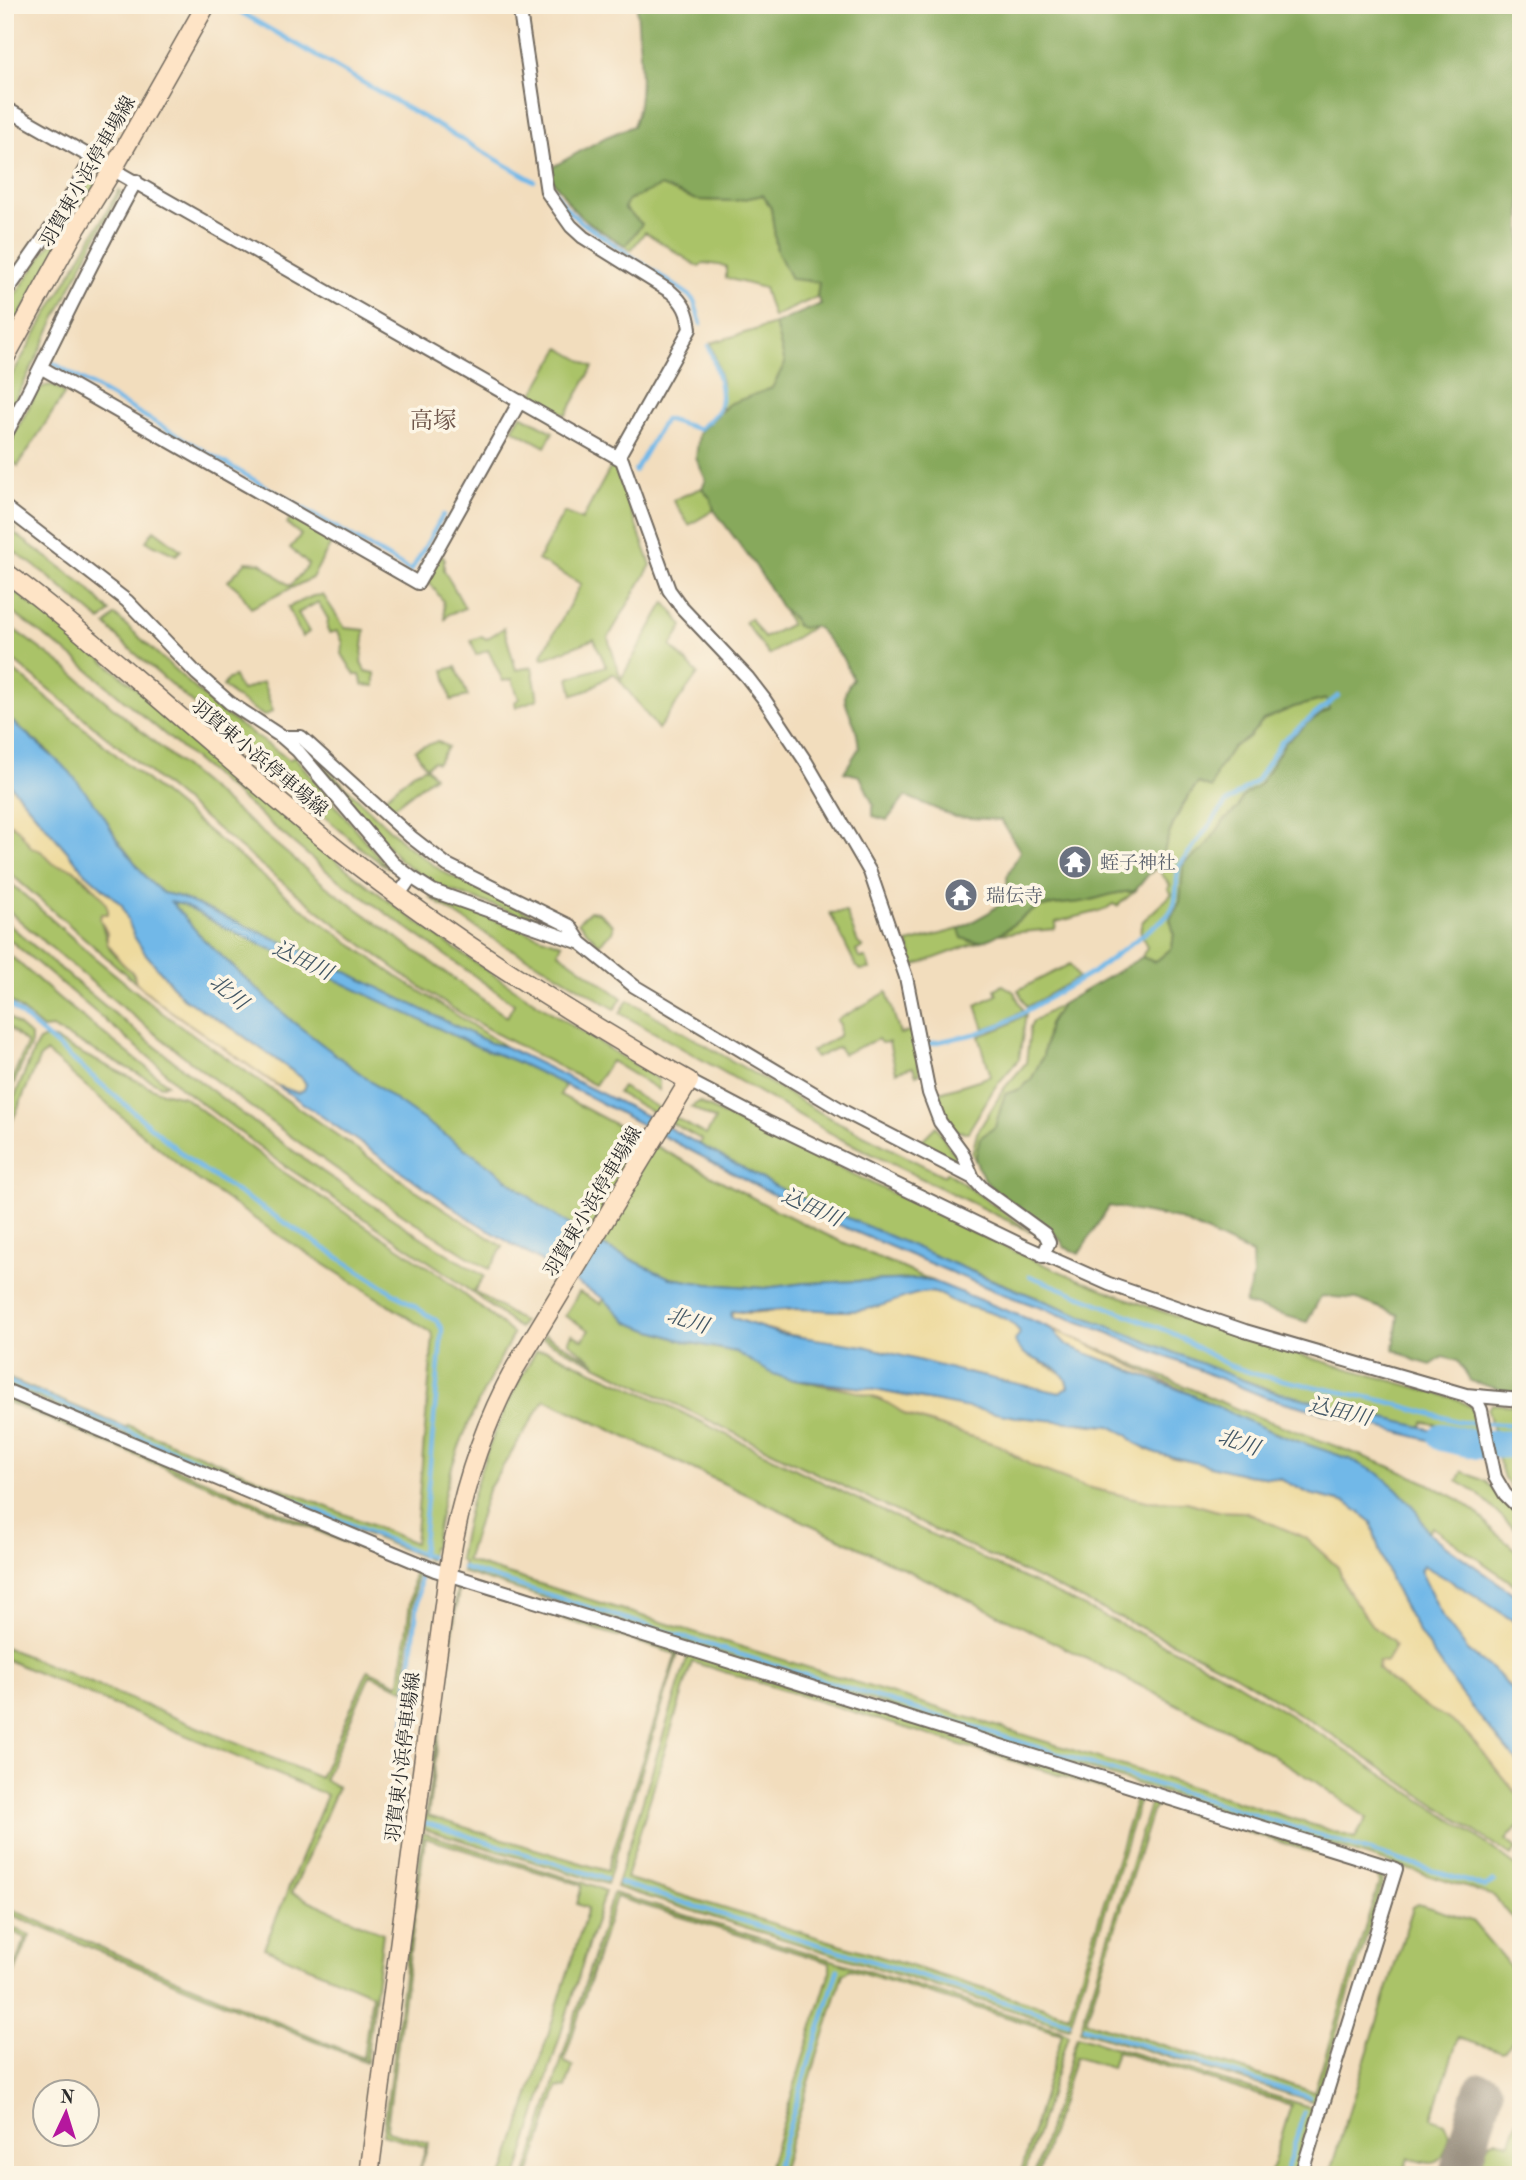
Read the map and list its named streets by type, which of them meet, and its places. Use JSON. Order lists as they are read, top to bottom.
{
  "streets": {
    "main road": ["羽賀東小浜停車場線"]
  },
  "districts": ["高塚"],
  "water": ["込田川", "北川"],
  "places": {
    "temple": ["蛭子神社", "瑞伝寺"]
  },
  "north": "top"
}
